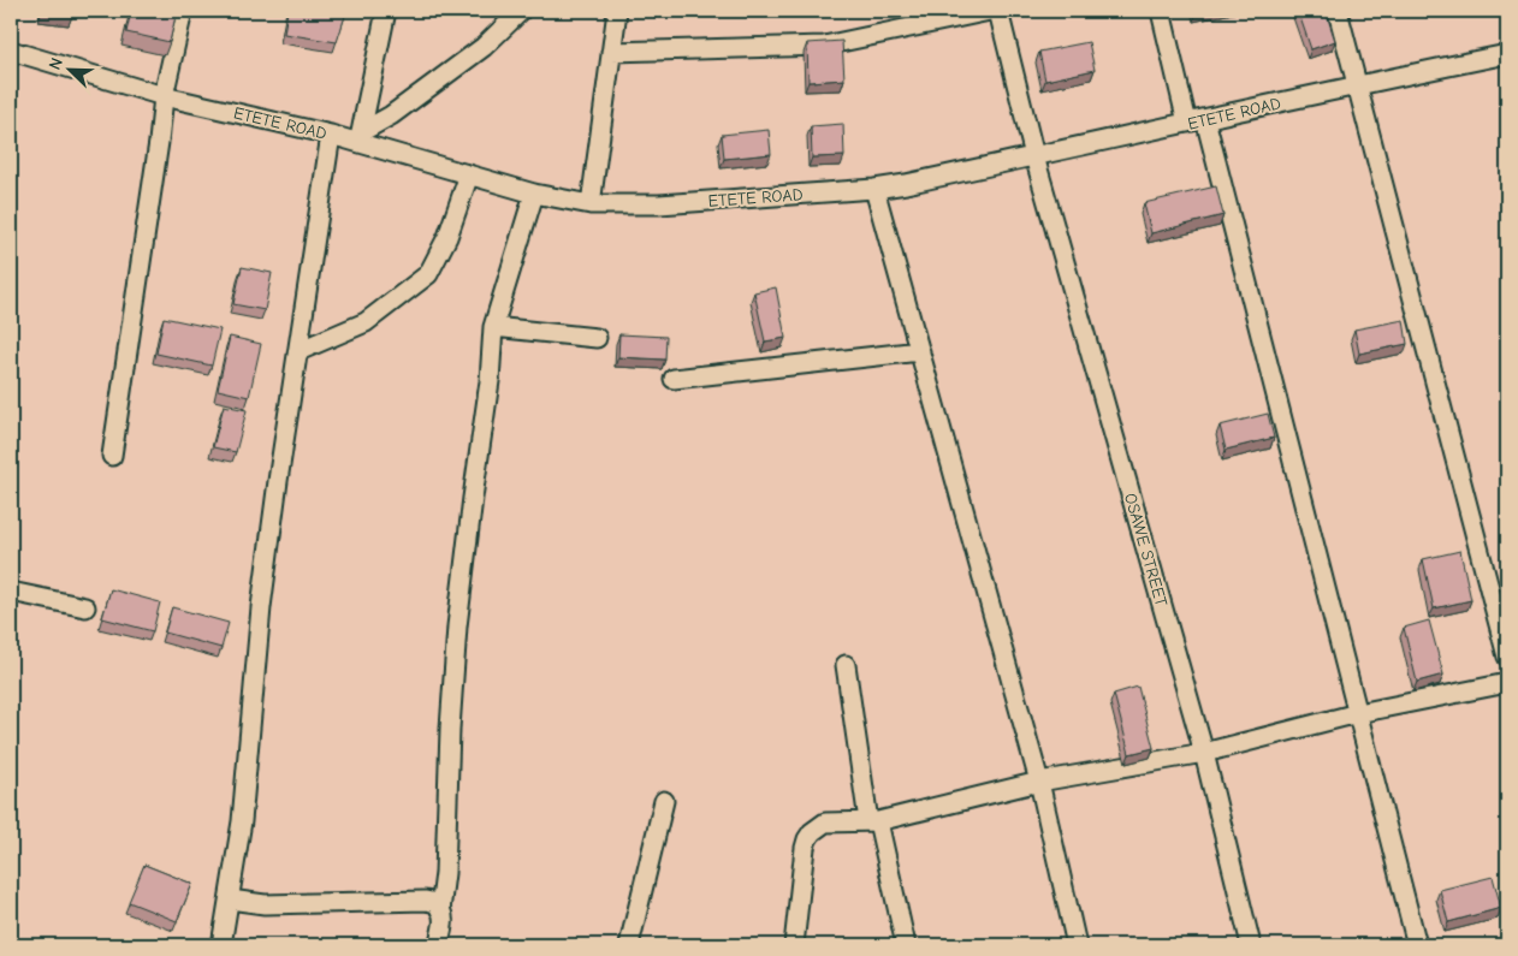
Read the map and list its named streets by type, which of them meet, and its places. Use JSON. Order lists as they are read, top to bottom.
{
  "streets": {
    "street": ["ETETE ROAD", "OSAWE STREET"]
  },
  "crossings": [
    ["ETETE ROAD", "OSAWE STREET"]
  ],
  "north": "top left"
}
